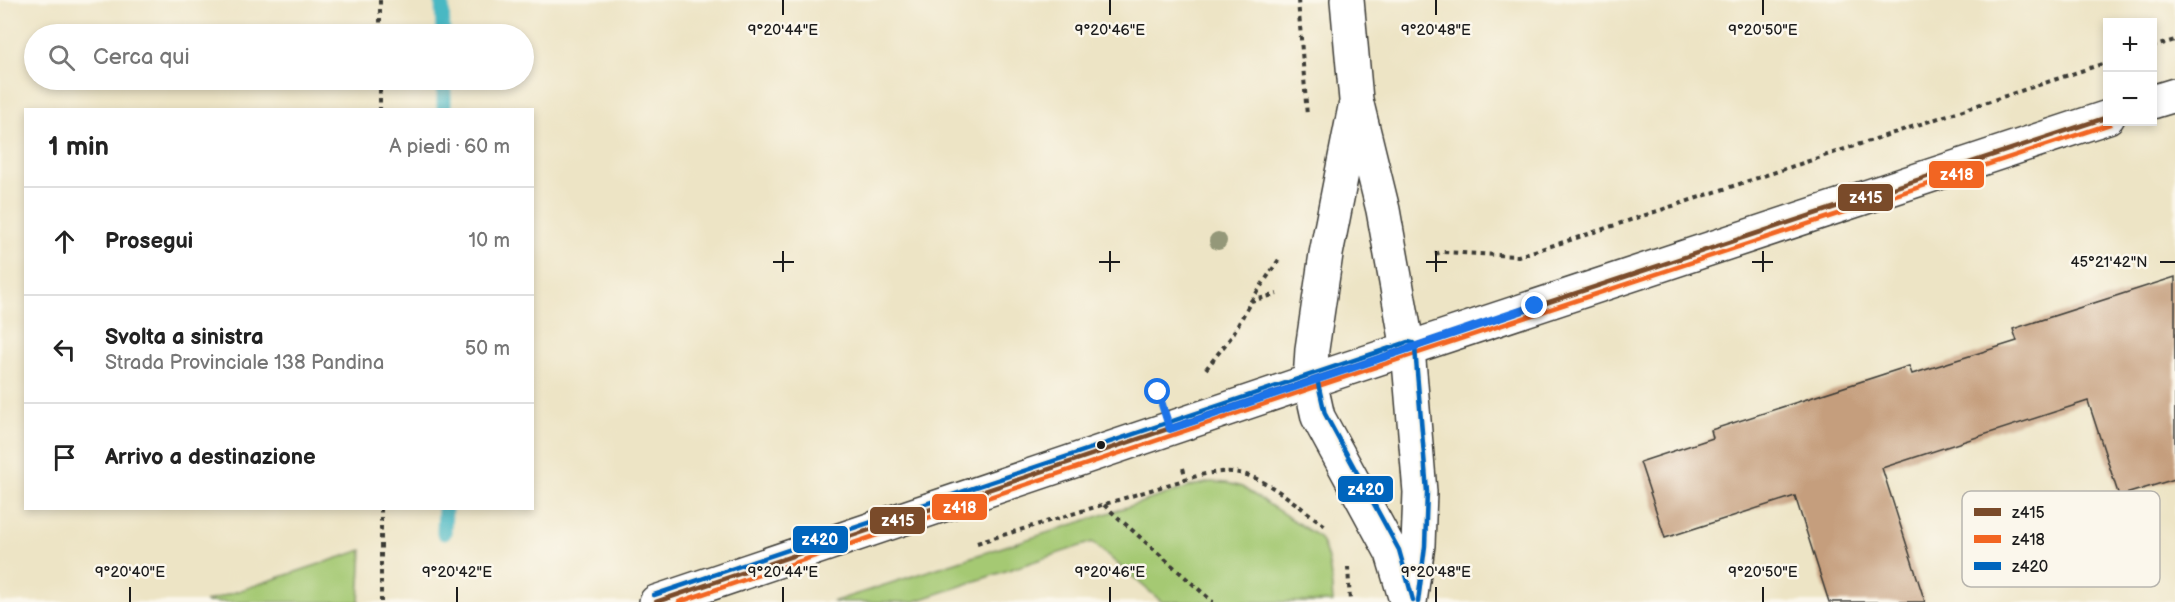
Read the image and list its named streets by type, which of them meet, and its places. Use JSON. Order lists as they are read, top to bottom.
{
  "lines": ["transit line z415", "transit line z418", "transit line z420"],
  "legend": ["z415", "z418", "z420"],
  "page": {
    "map_buttons": ["+", "−"],
    "search": "Cerca qui",
    "heading": ["1 min", "A piedi · 60 m"],
    "list": [
      ["Prosegui", "10 m"],
      ["Svolta a sinistra", "Strada Provinciale 138 Pandina", "50 m"],
      "Arrivo a destinazione"
    ]
  },
  "coordinates": [
    "9°20'44\"E",
    "9°20'46\"E",
    "9°20'48\"E",
    "9°20'50\"E",
    "45°21'42\"N",
    "9°20'40\"E",
    "9°20'42\"E"
  ]
}
